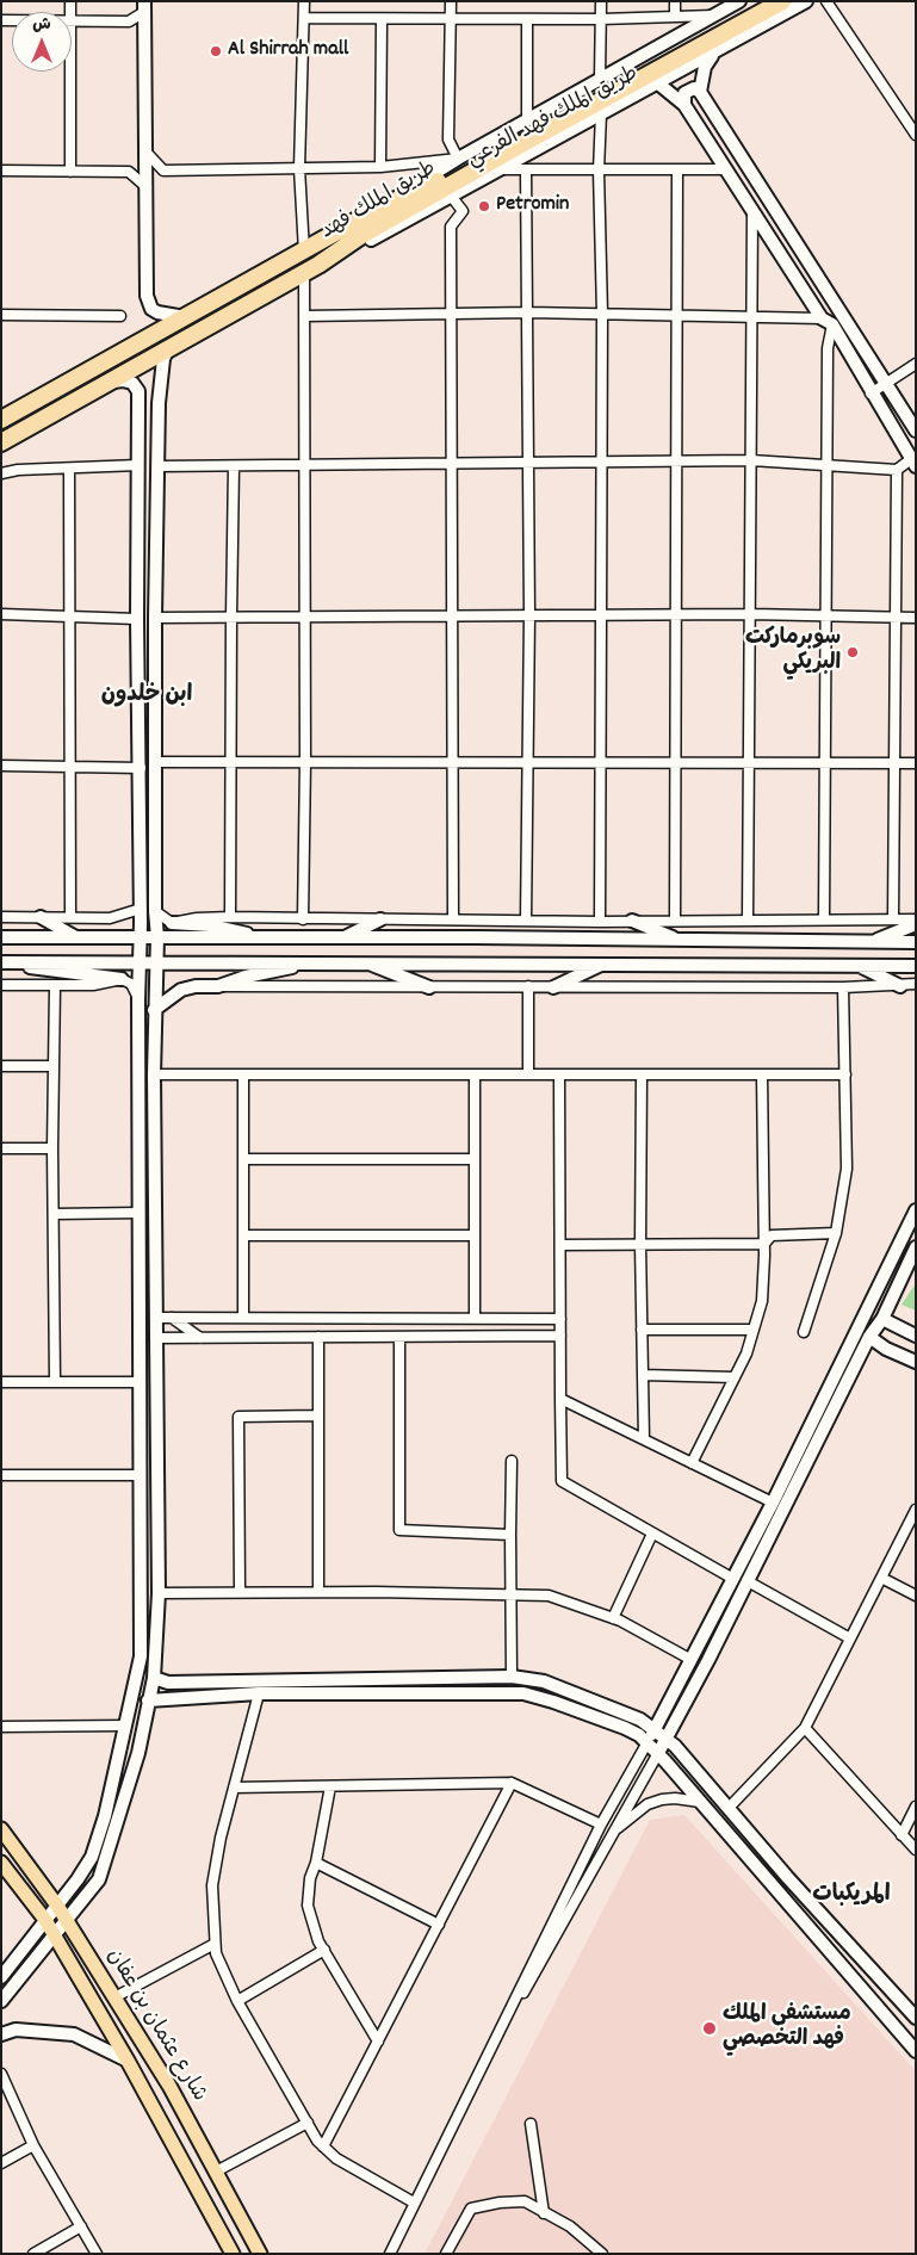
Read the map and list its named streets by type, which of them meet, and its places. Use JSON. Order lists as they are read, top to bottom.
{
  "streets": {
    "highway": ["طريق الملك فهد"],
    "main road": ["شارع عثمان بن عفان"],
    "street": ["طريق الملك فهد الفرعي"]
  },
  "crossings": [
    ["طريق الملك فهد الفرعي", "طريق الملك فهد"]
  ],
  "districts": ["ابن خلدون", "المريكبات"],
  "places": [
    "Al Shirrah mall",
    "Petromin",
    "سوبرماركت البريكي",
    "مستشفى الملك فهد التخصصي"
  ],
  "north": "top"
}
